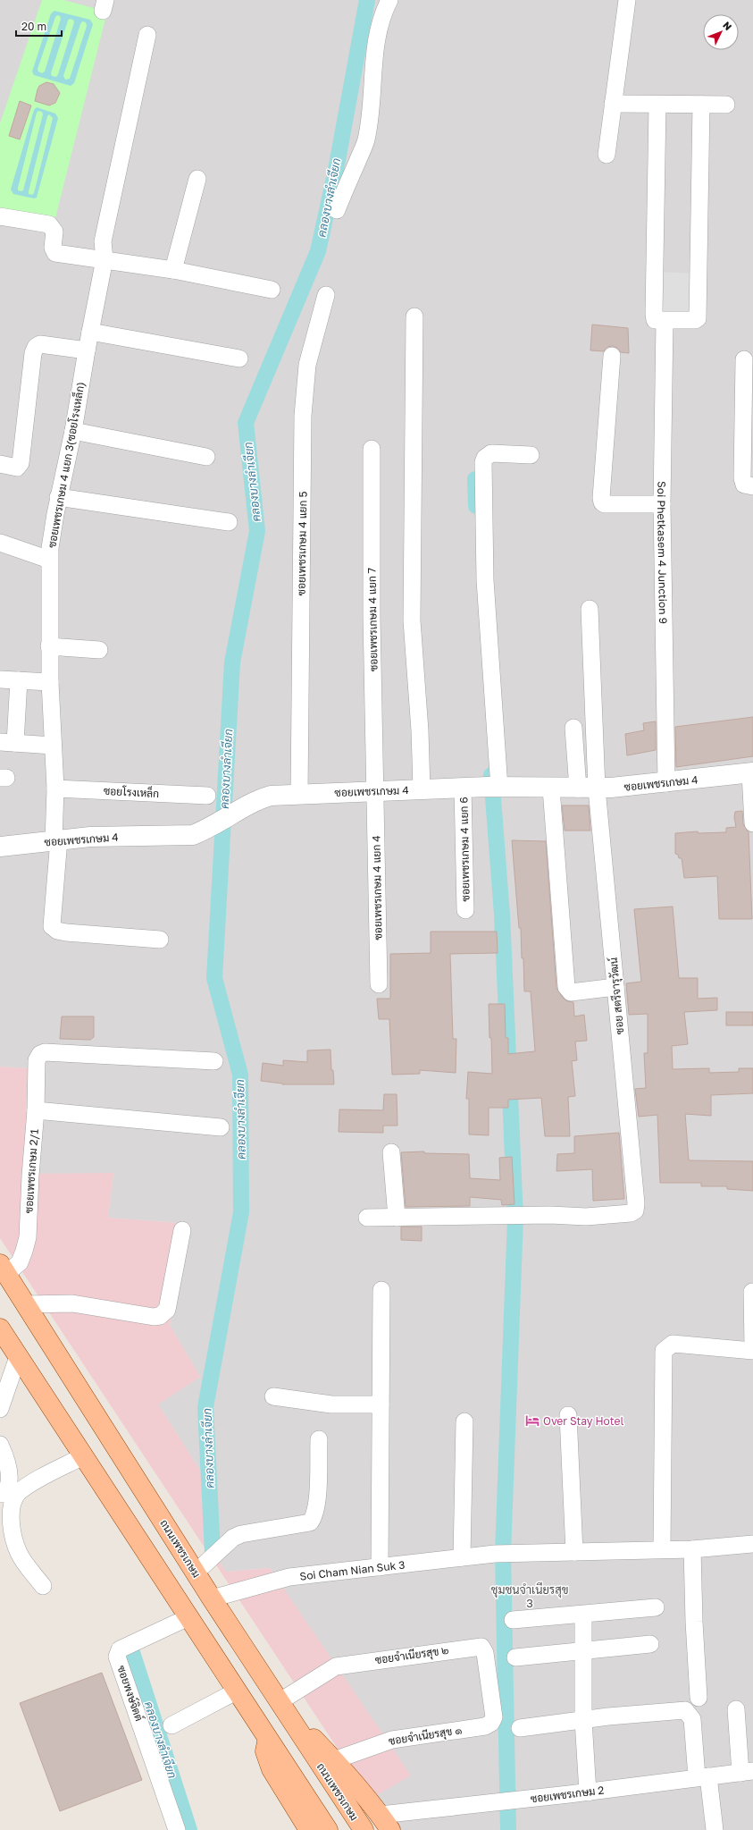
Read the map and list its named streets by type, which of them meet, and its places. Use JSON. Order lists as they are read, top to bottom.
{
  "streets": {
    "main road": ["ถนนเพชรเกษม"],
    "street": [
      "ซอยเพชรเกษม 4 แยก 3(ซอยโรงเหล็ก)",
      "ซอยเพชรเกษม 4 แยก 5",
      "Soi Phetkasem 4 Junction 9",
      "ซอยเพชรเกษม 4 แยก 7",
      "ซอยเพชรเกษม 4",
      "ซอยโรงเหล็ก",
      "ซอยเพชรเกษม 4 แยก 6",
      "ซอยเพชรเกษม 4 แยก 4",
      "ซอย สตรีจารุวัฒน์",
      "ซอยเพชรเกษม 2/1",
      "Soi Cham Nian Suk 3",
      "ซอยจำเนียรสุข ๒",
      "ซอยพงษ์จิตต์",
      "ซอยจำเนียรสุข ๑",
      "ซอยเพชรเกษม 2"
    ]
  },
  "crossings": [
    ["ซอยเพชรเกษม 4 แยก 3(ซอยโรงเหล็ก)", "ซอยเพชรเกษม 4"],
    ["ซอยเพชรเกษม 4 แยก 3(ซอยโรงเหล็ก)", "ซอยโรงเหล็ก"],
    ["ซอยเพชรเกษม 4 แยก 5", "ซอยเพชรเกษม 4"],
    ["Soi Phetkasem 4 Junction 9", "ซอยเพชรเกษม 4"],
    ["ซอยเพชรเกษม 4 แยก 7", "ซอยเพชรเกษม 4"],
    ["ซอยเพชรเกษม 4 แยก 7", "ซอยเพชรเกษม 4 แยก 4"],
    ["ซอยเพชรเกษม 4", "ซอยเพชรเกษม 4 แยก 6"],
    ["ซอยเพชรเกษม 4", "ซอยเพชรเกษม 4 แยก 4"],
    ["ซอยเพชรเกษม 4", "ซอย สตรีจารุวัฒน์"],
    ["ซอยเพชรเกษม 2/1", "ถนนเพชรเกษม"],
    ["ถนนเพชรเกษม", "Soi Cham Nian Suk 3"],
    ["ถนนเพชรเกษม", "ซอยจำเนียรสุข ๒"],
    ["ซอยจำเนียรสุข ๒", "ซอยจำเนียรสุข ๑"]
  ],
  "districts": ["ชุมชนจำเนียรสุข 3"],
  "water": ["คลองบางลำเจียก"],
  "places": {
    "hotel": ["Over Stay Hotel"]
  },
  "scale_bar": "20 m",
  "north": "top right"
}
